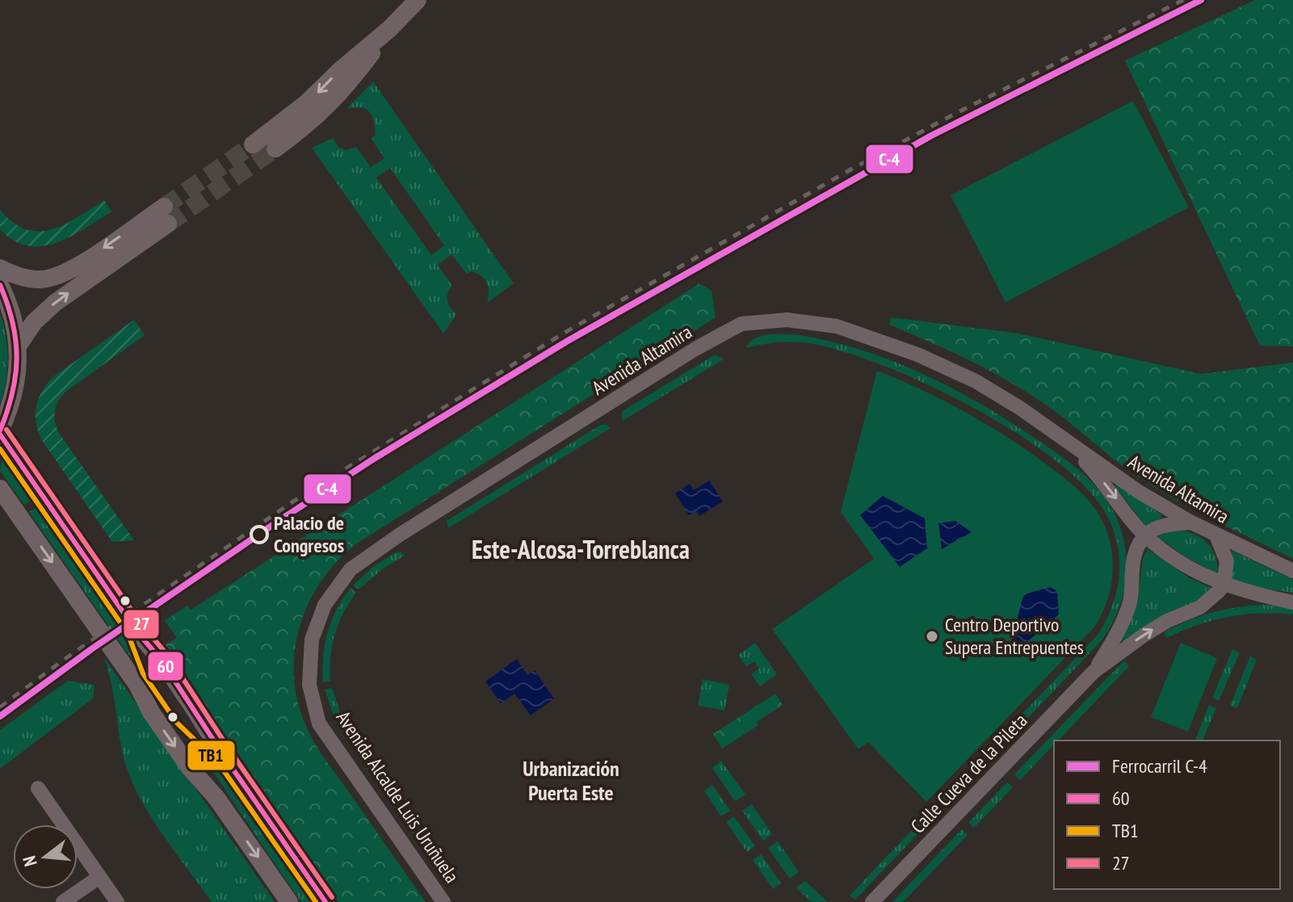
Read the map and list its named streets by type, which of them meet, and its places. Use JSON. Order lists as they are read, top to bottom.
{
  "streets": {
    "street": ["Avenida Altamira", "Calle Cueva de la Pileta", "Avenida Alcalde Luis Uruñuela"]
  },
  "crossings": [
    ["Avenida Altamira", "Avenida Alcalde Luis Uruñuela"]
  ],
  "districts": ["Este-Alcosa-Torreblanca", "Urbanización Puerta Este"],
  "places": ["Palacio de Congresos", "Centro Deportivo Supera Entrepuentes"],
  "lines": [
    "rail line C-4",
    "transit line 60",
    "transit line 27",
    "transit line TB1"
  ],
  "legend": [
    "Ferrocarril C-4",
    "60",
    "TB1",
    "27"
  ],
  "north": "left"
}
